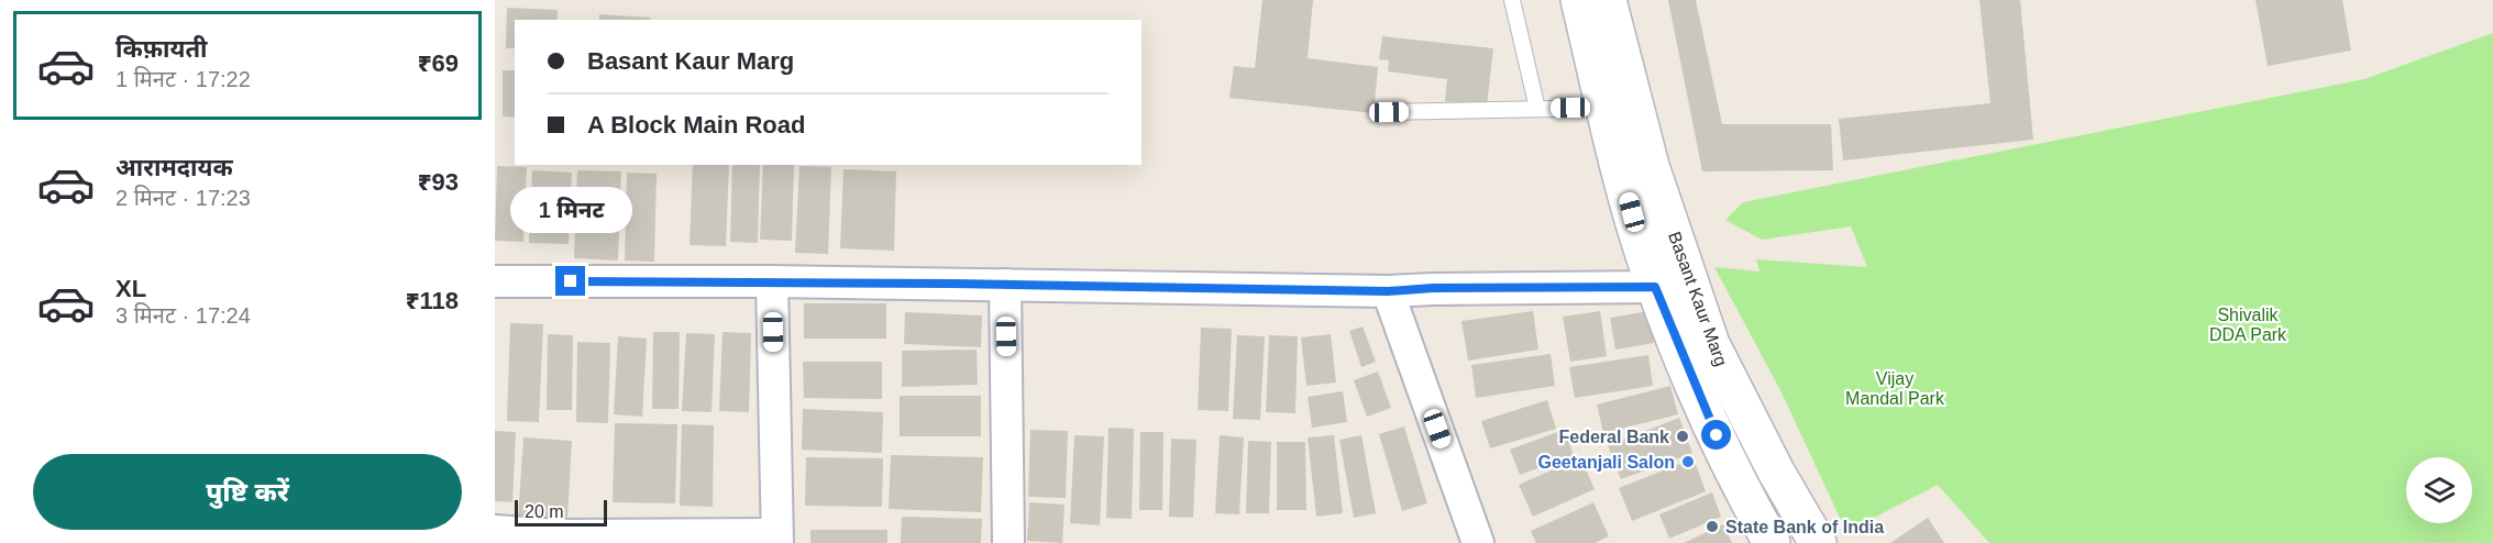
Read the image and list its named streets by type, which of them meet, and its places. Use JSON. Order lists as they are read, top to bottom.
{
  "streets": {
    "main road": ["Basant Kaur Marg"]
  },
  "parks": ["Shivalik DDA Park", "Vijay Mandal Park"],
  "places": ["Federal Bank", "Geetanjali Salon", "State Bank of India"],
  "scale_bar": "20 m",
  "page": {
    "list": [
      {
        "name": "किफ़ायती",
        "note": "1 मिनट · 17:22",
        "value": "₹69"
      },
      {
        "name": "आरामदायक",
        "note": "2 मिनट · 17:23",
        "value": "₹93"
      },
      {
        "name": "XL",
        "note": "3 मिनट · 17:24",
        "value": "₹118"
      }
    ],
    "banner": ["Basant Kaur Marg", "A Block Main Road"],
    "bubble": "1 मिनट",
    "buttons": "पुष्टि करें",
    "scale": "20 m"
  }
}
